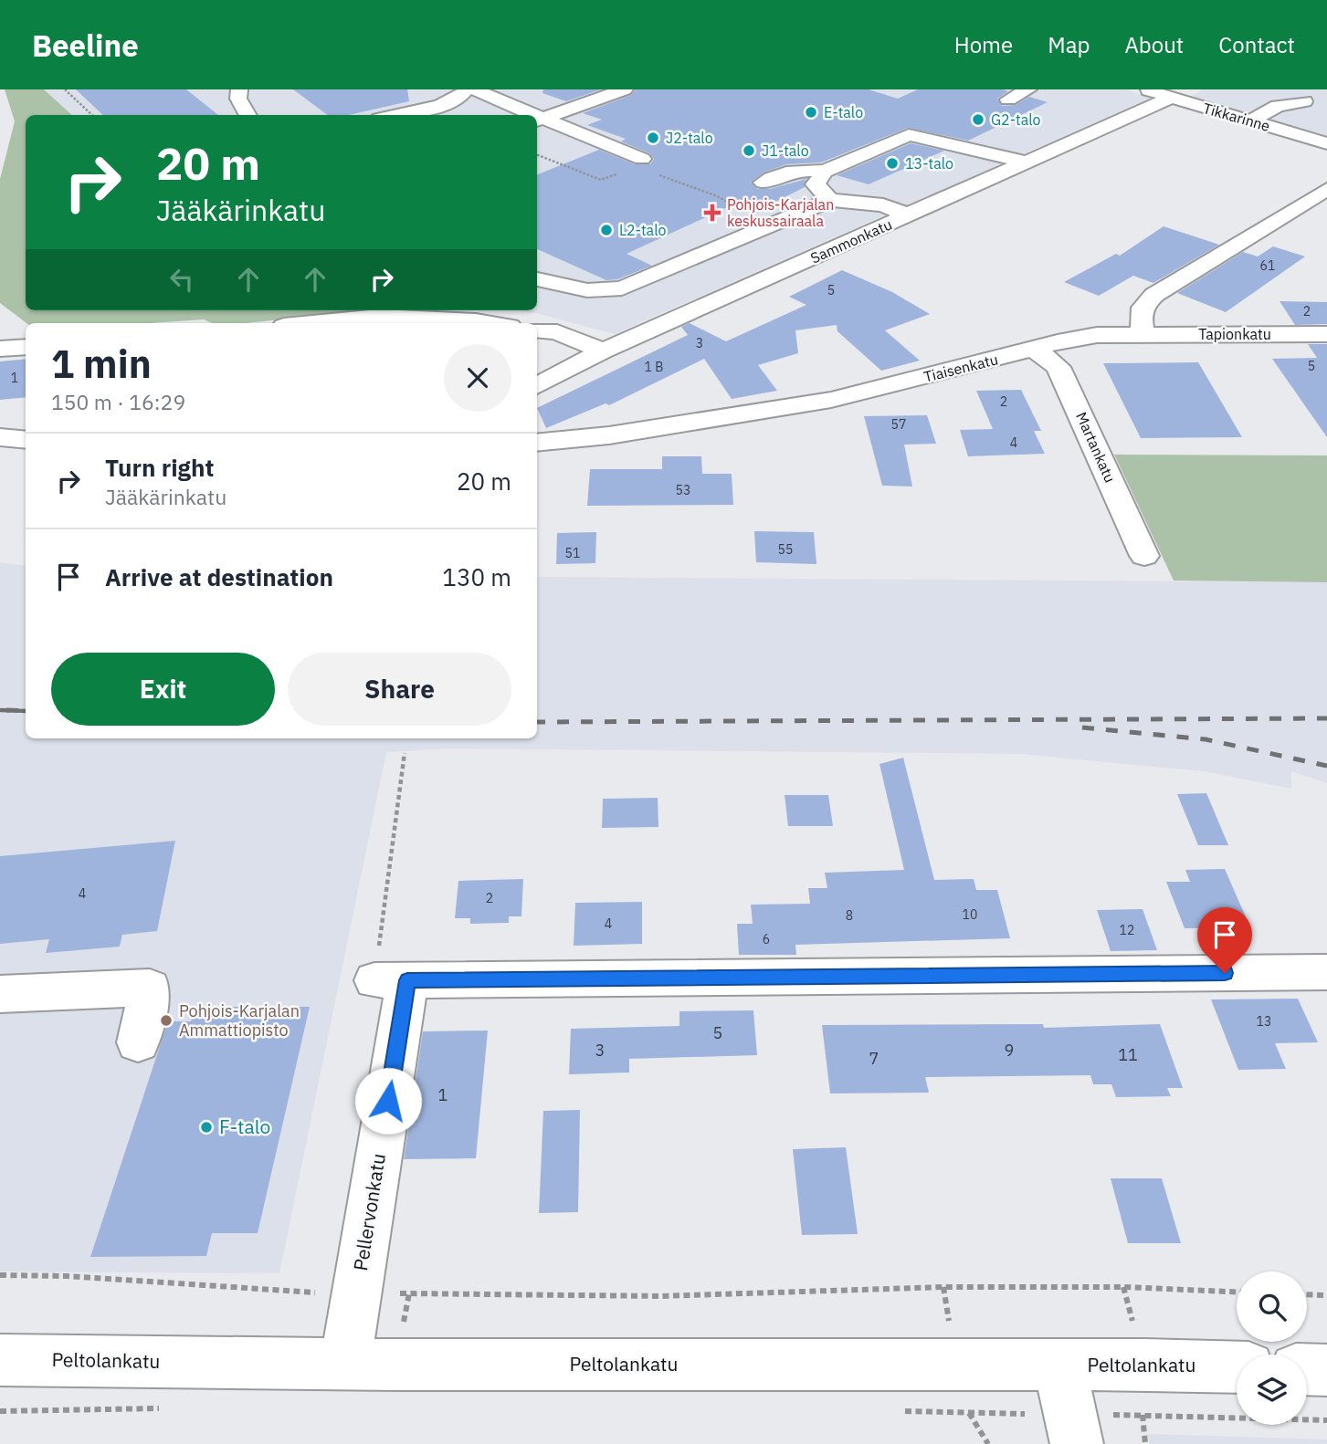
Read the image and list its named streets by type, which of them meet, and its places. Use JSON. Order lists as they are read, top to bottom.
{
  "streets": {
    "street": [
      "Tikkarinne",
      "Sammonkatu",
      "Tapionkatu",
      "Tiaisenkatu",
      "Martankatu",
      "Pellervonkatu",
      "Peltolankatu"
    ]
  },
  "crossings": [
    ["Tikkarinne", "Sammonkatu"],
    ["Tapionkatu", "Tiaisenkatu"],
    ["Tiaisenkatu", "Martankatu"],
    ["Pellervonkatu", "Peltolankatu"]
  ],
  "places": {
    "other": [
      "E-talo",
      "G2-talo",
      "J2-talo",
      "J1-talo",
      "13-talo",
      "L2-talo",
      "Pohjois-Karjalan Ammattiopisto",
      "F-talo"
    ],
    "health": ["Pohjois-Karjalan keskussairaala"]
  },
  "house_numbers": [
    "61",
    "5",
    "2",
    "3",
    "5",
    "1 B",
    "1",
    "2",
    "57",
    "4",
    "53",
    "55",
    "51",
    "4",
    "2",
    "10",
    "8",
    "4",
    "12",
    "6",
    "13",
    "5",
    "3",
    "9",
    "11",
    "7",
    "1"
  ],
  "page": {
    "header": "Beeline",
    "nav": [
      "Home",
      "Map",
      "About",
      "Contact"
    ],
    "turn": ["20 m", "Jääkärinkatu"],
    "heading": ["1 min", "150 m · 16:29"],
    "list": [
      {
        "name": "Turn right",
        "note": "Jääkärinkatu",
        "value": "20 m"
      },
      {
        "name": "Arrive at destination",
        "value": "130 m"
      }
    ],
    "buttons": ["Exit", "Share"]
  }
}
